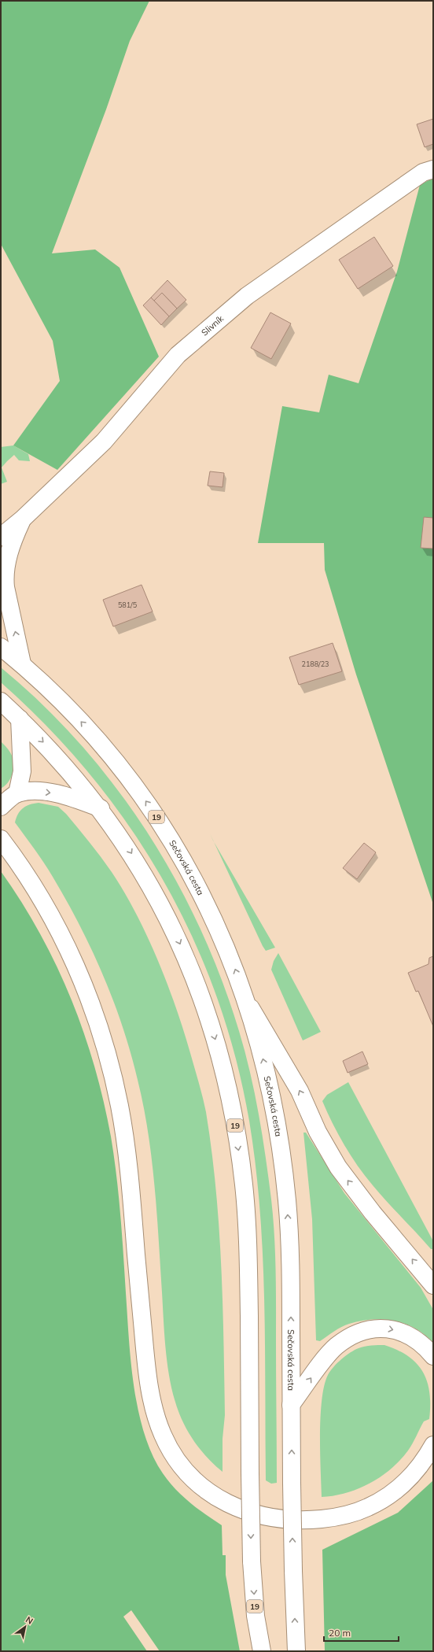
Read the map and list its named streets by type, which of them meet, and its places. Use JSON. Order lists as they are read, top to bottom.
{
  "streets": {
    "street": ["Slivník", "19", "Sečovská cesta"]
  },
  "house_numbers": ["581/5", "2188/23"],
  "scale_bar": "20 m",
  "north": "top right"
}
